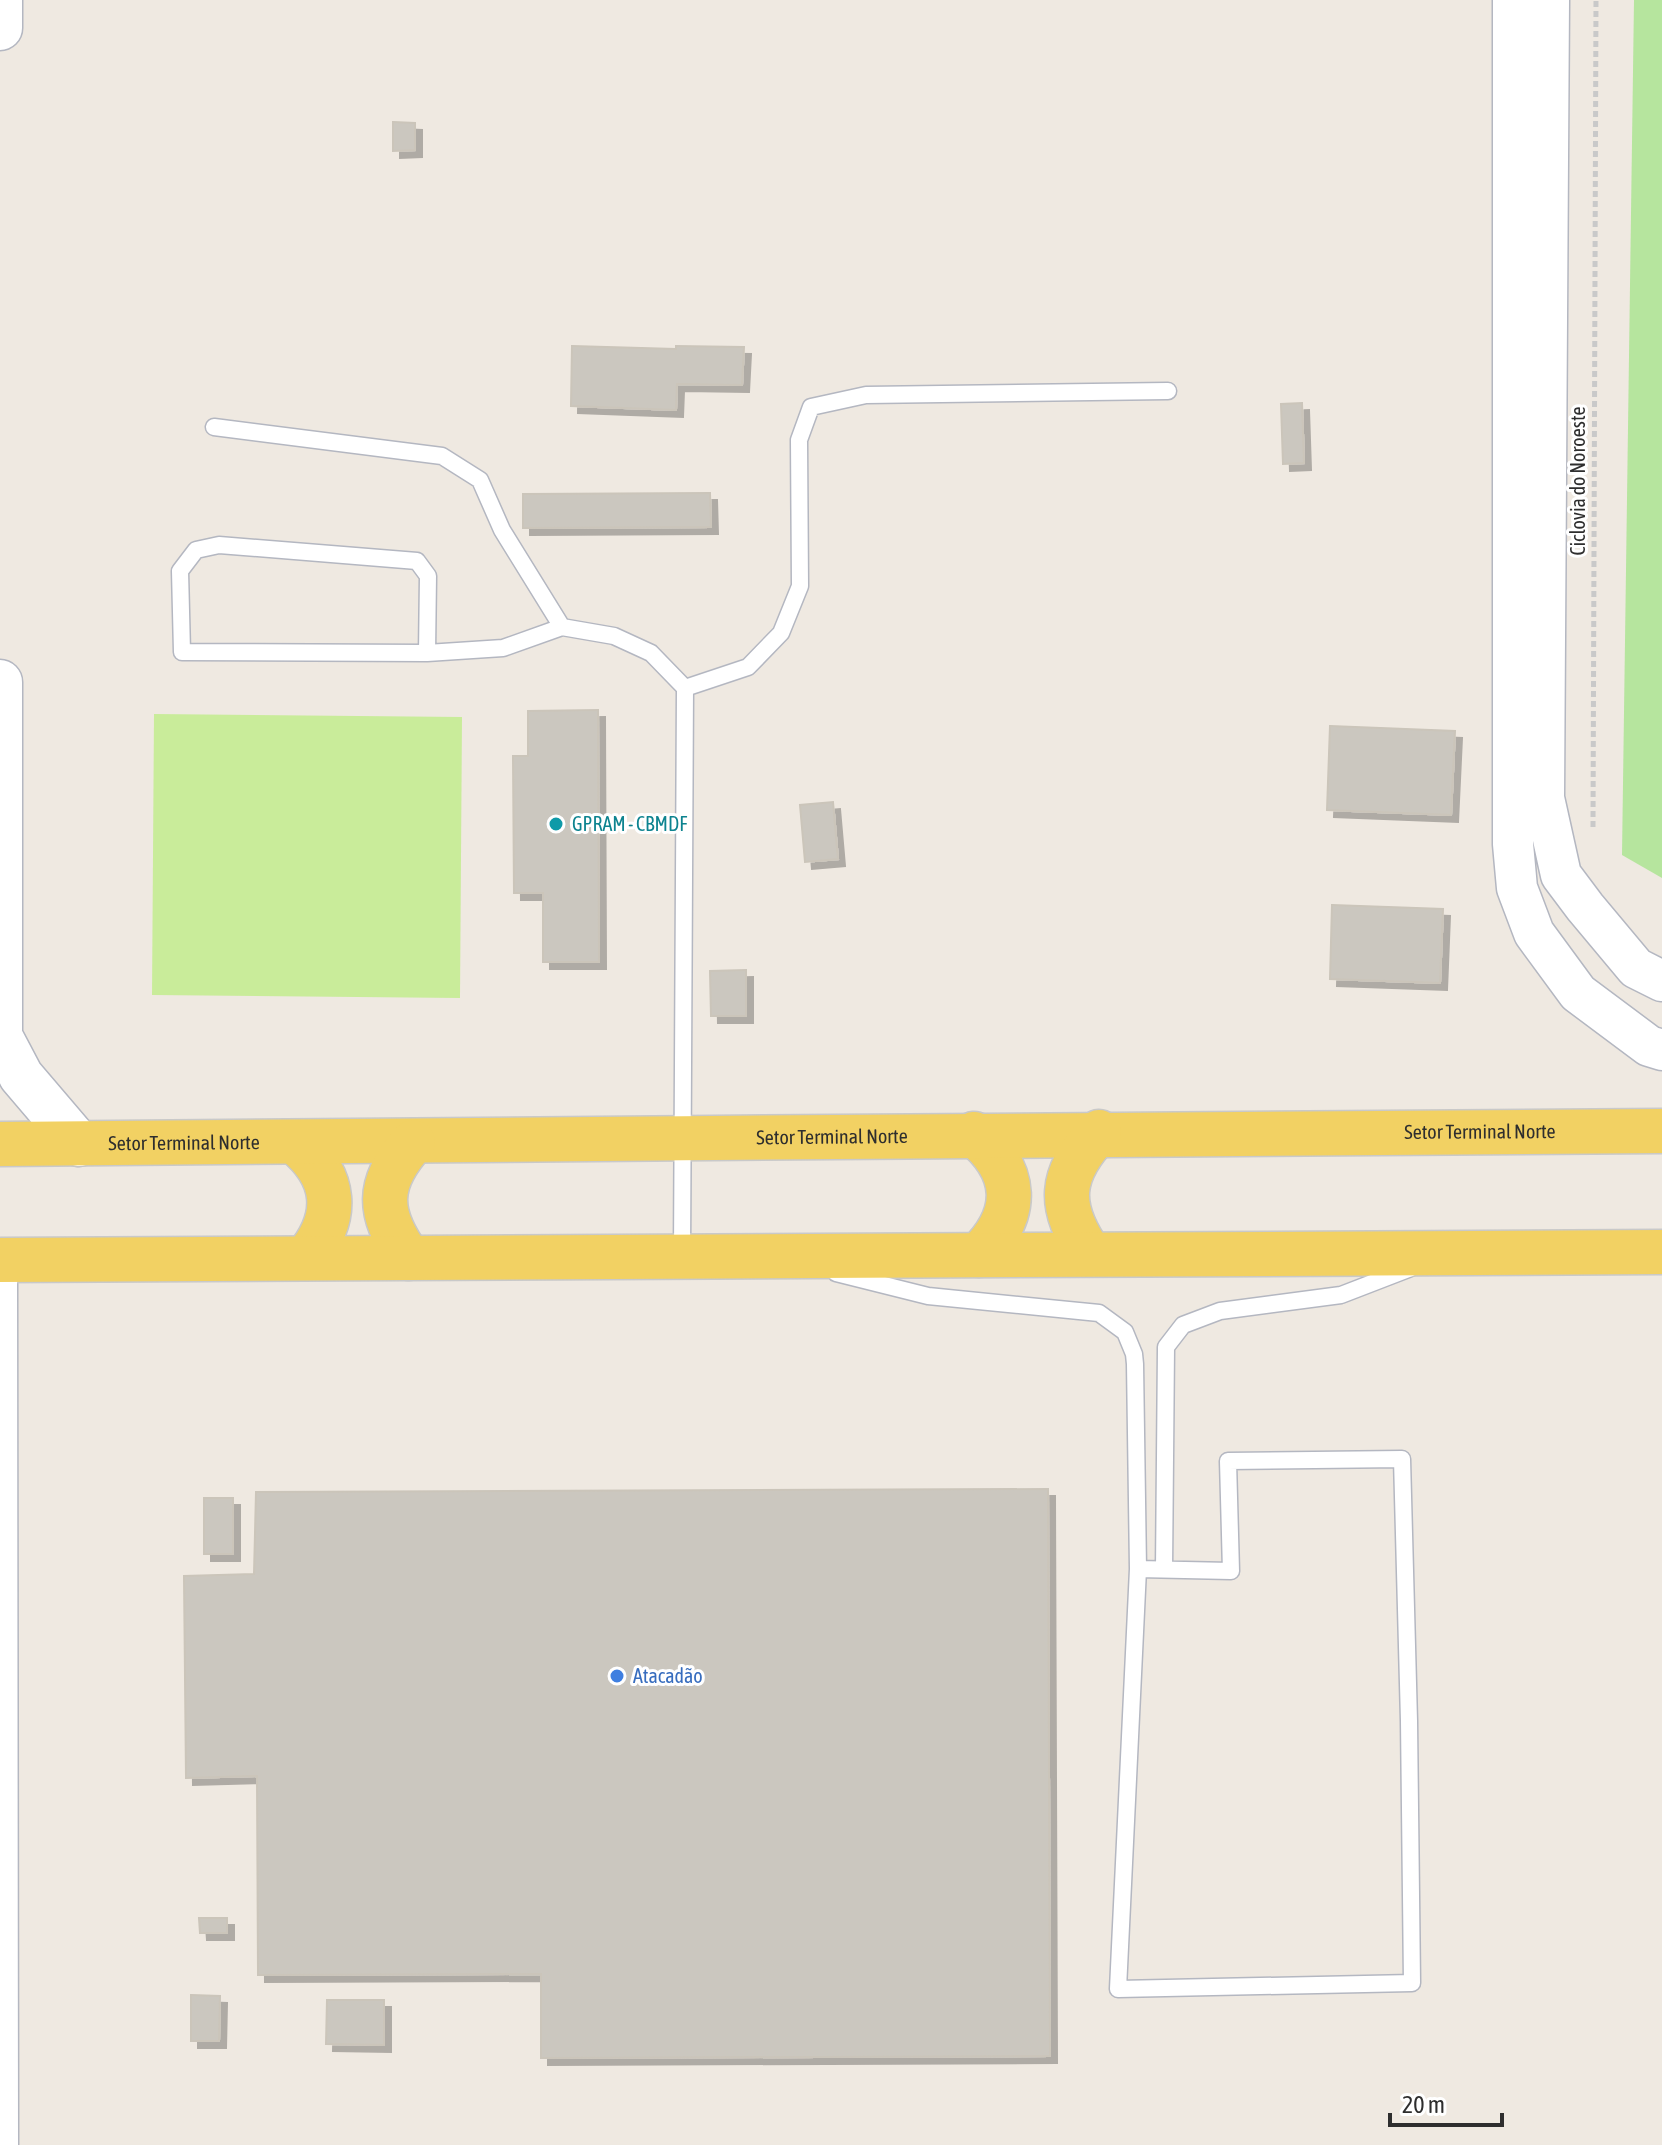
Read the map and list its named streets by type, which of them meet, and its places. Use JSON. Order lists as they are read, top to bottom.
{
  "streets": {
    "main road": ["Setor Terminal Norte"],
    "path": ["Ciclovia do Noroeste"]
  },
  "places": ["GPRAM - CBMDF", "Atacadão"],
  "scale_bar": "20 m"
}
